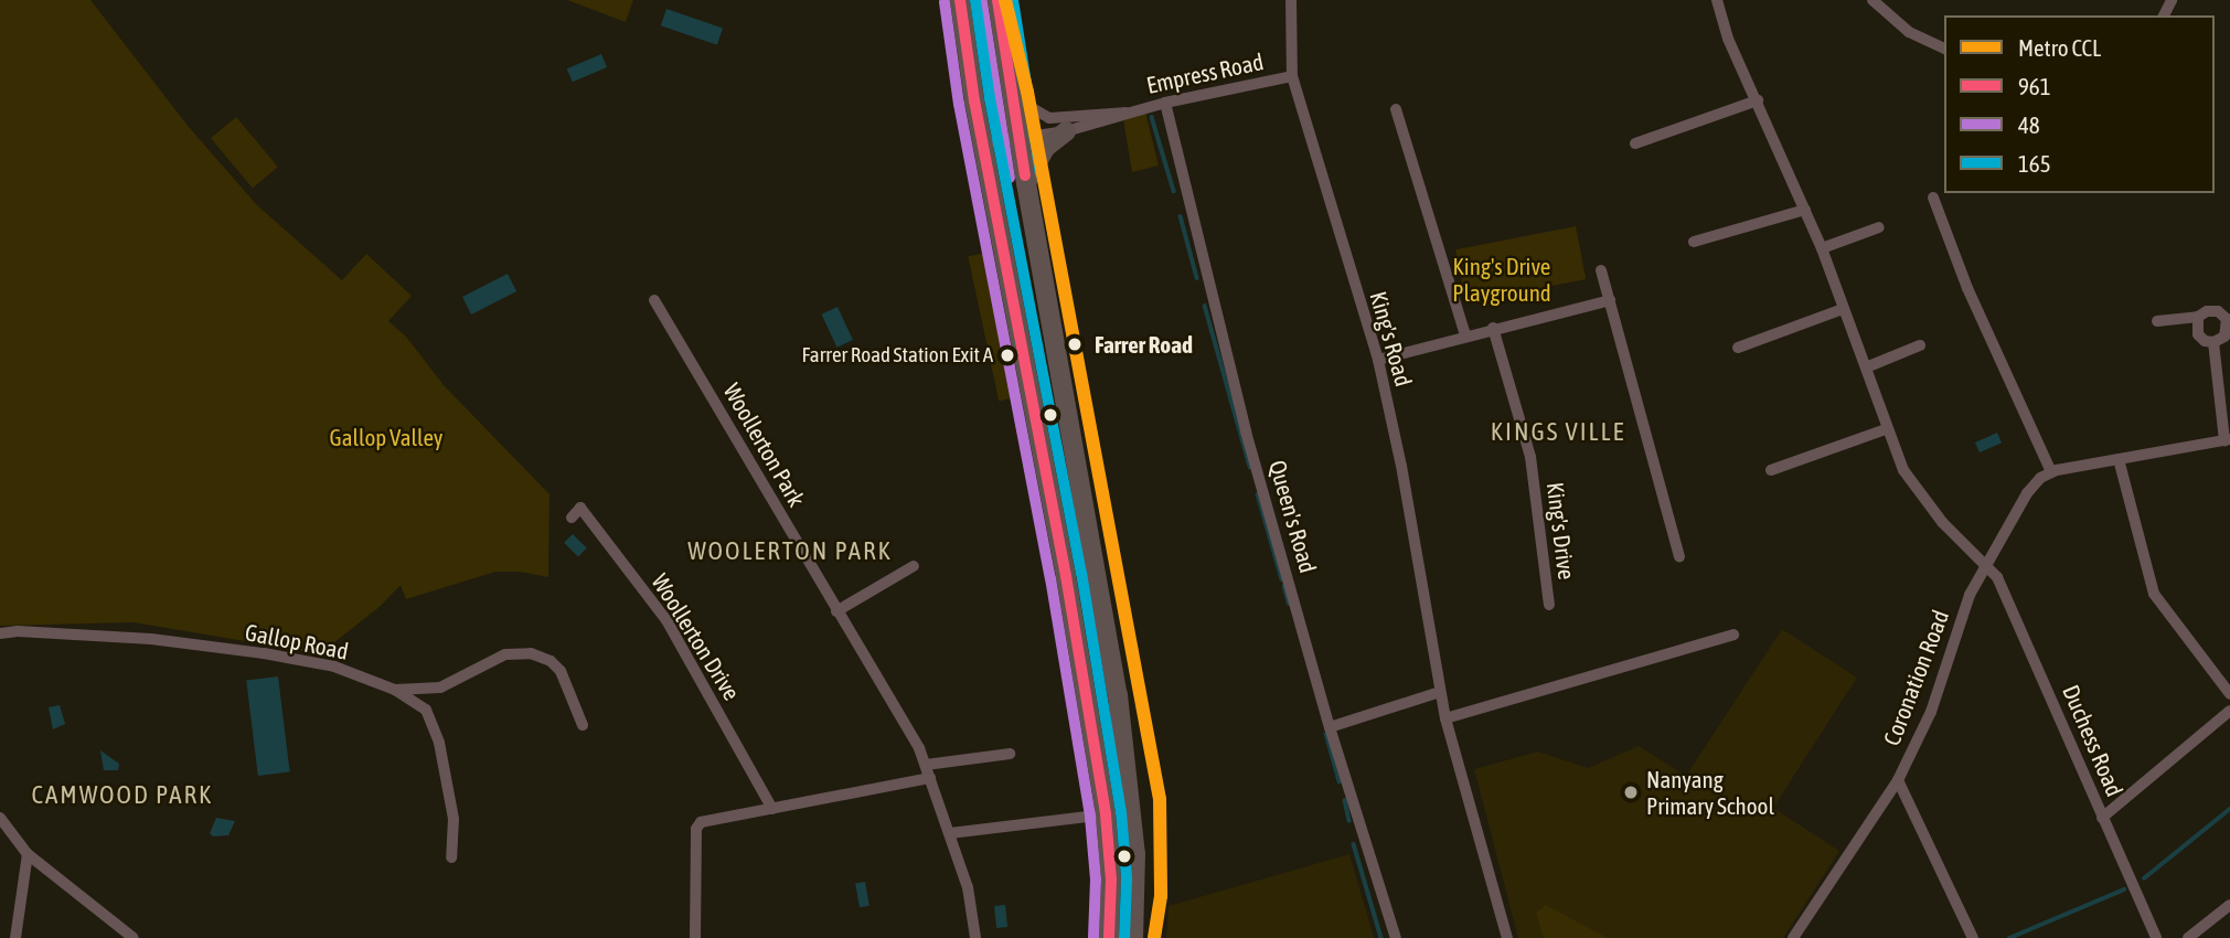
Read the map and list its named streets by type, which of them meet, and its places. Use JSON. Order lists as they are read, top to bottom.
{
  "streets": {
    "street": [
      "Empress Road",
      "King's Road",
      "Woollerton Park",
      "Queen's Road",
      "King's Drive",
      "Woollerton Drive",
      "Gallop Road",
      "Coronation Road",
      "Duchess Road"
    ]
  },
  "crossings": [
    ["Empress Road", "King's Road"],
    ["Empress Road", "Queen's Road"],
    ["Coronation Road", "Duchess Road"]
  ],
  "districts": ["KINGS VILLE", "WOOLERTON PARK", "CAMWOOD PARK"],
  "parks": ["King's Drive Playground", "Gallop Valley"],
  "places": ["Farrer Road", "Farrer Road Station Exit A", "Nanyang Primary School"],
  "lines": [
    "metro line CCL",
    "transit line 961",
    "transit line 165",
    "transit line 48"
  ],
  "legend": [
    "Metro CCL",
    "961",
    "48",
    "165"
  ]
}
